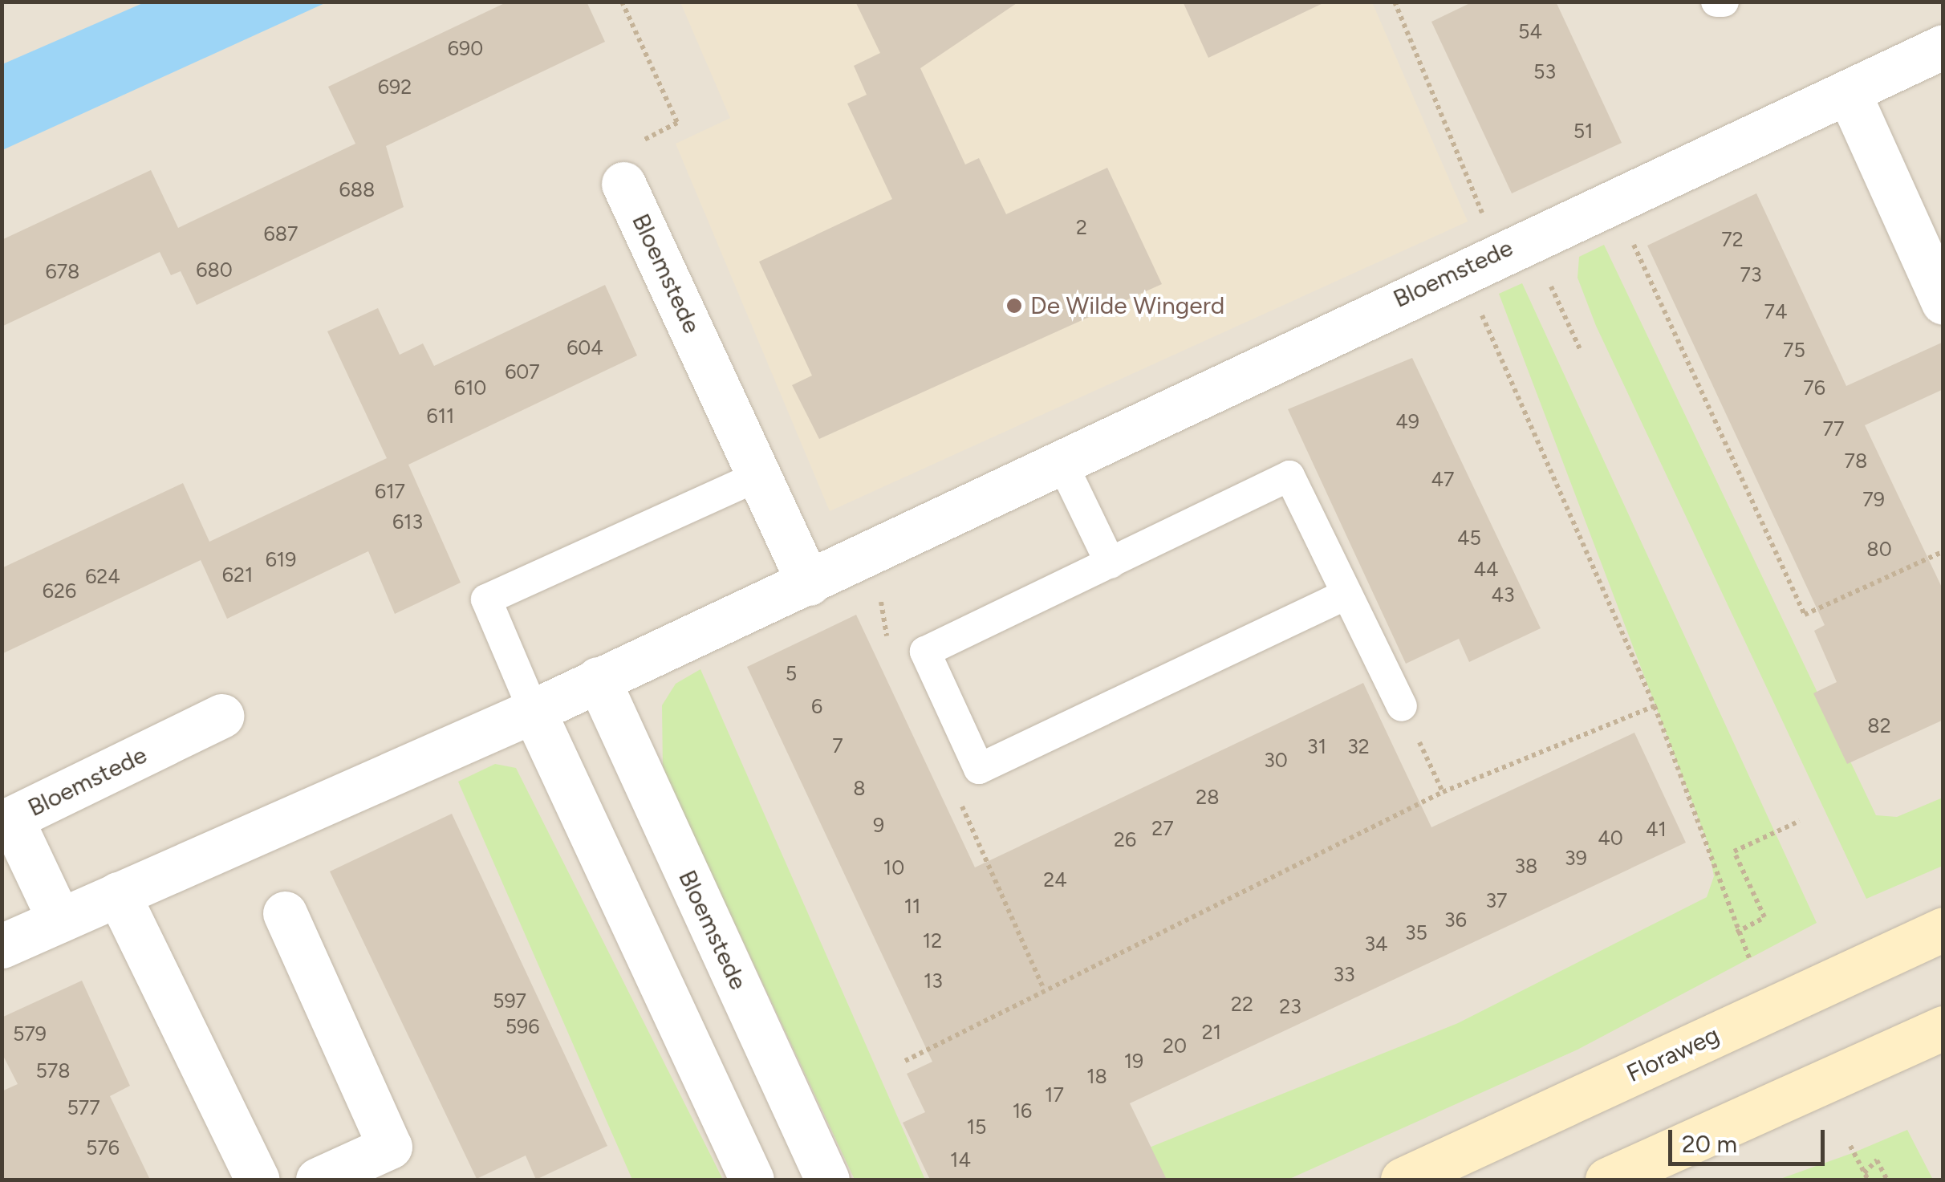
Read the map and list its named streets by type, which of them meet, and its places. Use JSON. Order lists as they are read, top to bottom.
{
  "streets": {
    "main road": ["Floraweg"],
    "street": ["Bloemstede"]
  },
  "places": ["De Wilde Wingerd"],
  "house_numbers": [
    "54",
    "690",
    "53",
    "692",
    "51",
    "688",
    "2",
    "687",
    "72",
    "680",
    "678",
    "73",
    "74",
    "604",
    "75",
    "607",
    "610",
    "76",
    "611",
    "49",
    "77",
    "78",
    "47",
    "617",
    "79",
    "613",
    "45",
    "80",
    "619",
    "44",
    "621",
    "624",
    "626",
    "43",
    "5",
    "6",
    "82",
    "7",
    "31",
    "32",
    "30",
    "8",
    "28",
    "9",
    "27",
    "41",
    "40",
    "26",
    "39",
    "38",
    "10",
    "24",
    "37",
    "11",
    "36",
    "35",
    "12",
    "34",
    "33",
    "13",
    "597",
    "22",
    "23",
    "596",
    "21",
    "579",
    "20",
    "19",
    "578",
    "18",
    "17",
    "577",
    "16",
    "15",
    "576",
    "14"
  ],
  "scale_bar": "20 m"
}
